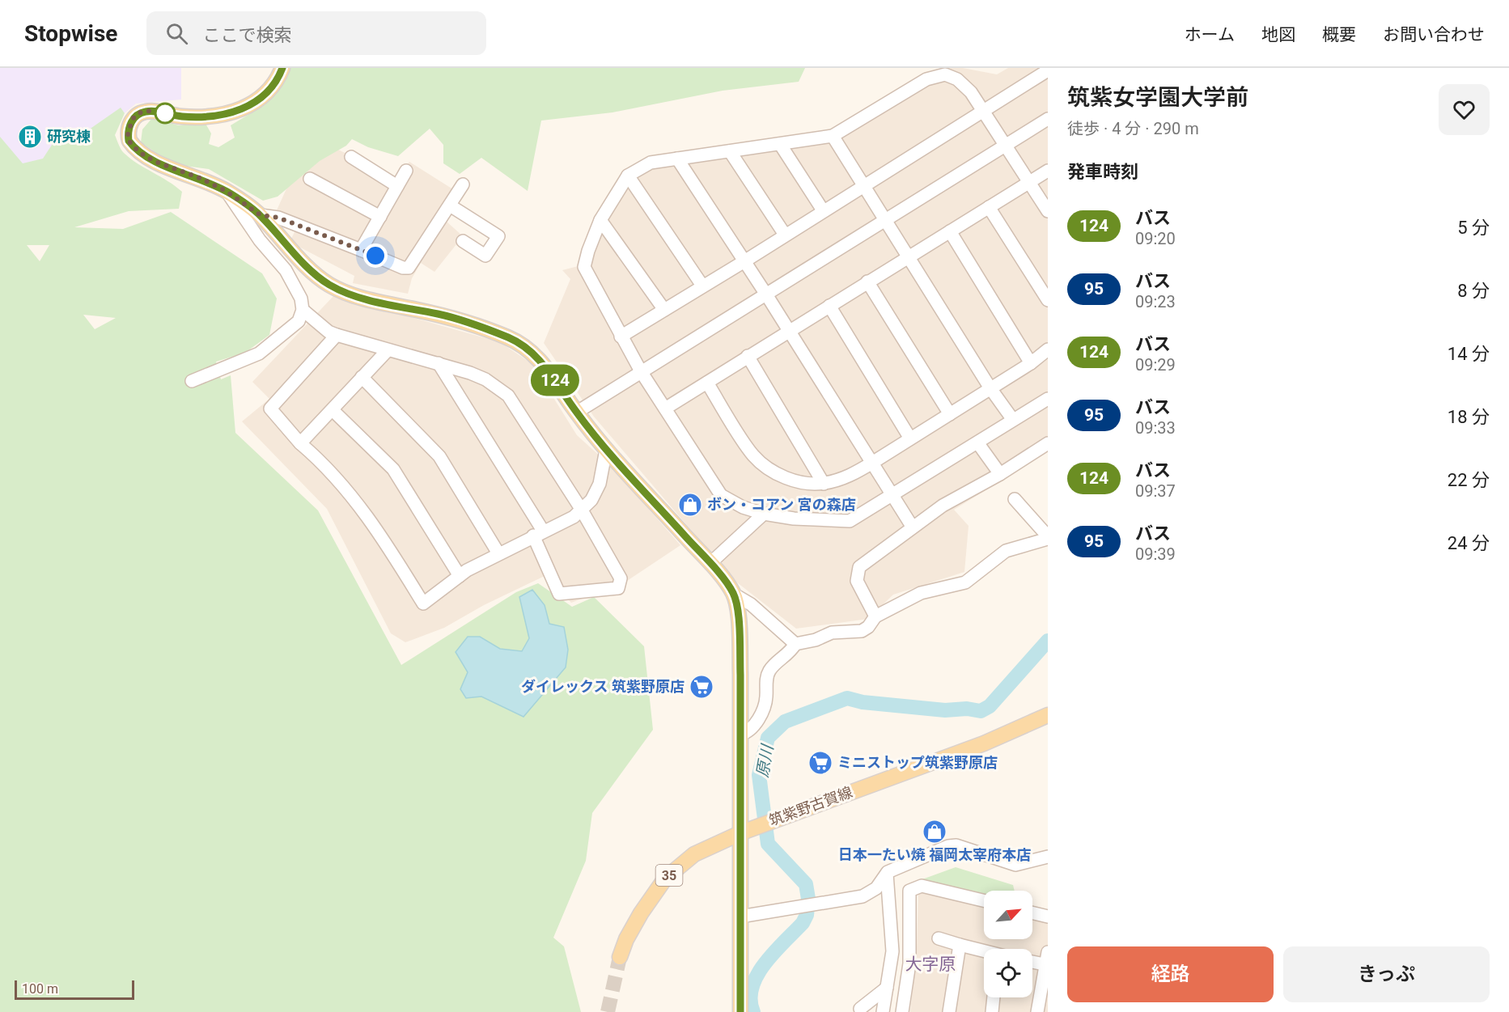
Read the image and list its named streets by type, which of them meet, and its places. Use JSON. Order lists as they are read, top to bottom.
{
  "streets": {
    "main road": ["筑紫野古賀線", "35"]
  },
  "districts": ["大字原"],
  "water": ["原川"],
  "places": {
    "building": ["研究棟"],
    "shop": ["ボン・コアン 宮の森店", "日本一たい焼 福岡太宰府本店"],
    "supermarket": ["ダイレックス 筑紫野原店", "ミニストップ筑紫野原店"]
  },
  "lines": ["bus line 124"],
  "scale_bar": "100 m",
  "north": "top right",
  "page": {
    "header": "Stopwise",
    "search": "ここで検索",
    "nav": [
      "ホーム",
      "地図",
      "概要",
      "お問い合わせ"
    ],
    "on_map": "124",
    "heading": [
      ["筑紫女学園大学前", "徒歩 · 4 分 · 290 m"],
      "発車時刻"
    ],
    "list": [
      {
        "mark": "124",
        "name": "バス",
        "note": "09:20",
        "value": "5 分"
      },
      {
        "mark": "95",
        "name": "バス",
        "note": "09:23",
        "value": "8 分"
      },
      {
        "mark": "124",
        "name": "バス",
        "note": "09:29",
        "value": "14 分"
      },
      {
        "mark": "95",
        "name": "バス",
        "note": "09:33",
        "value": "18 分"
      },
      {
        "mark": "124",
        "name": "バス",
        "note": "09:37",
        "value": "22 分"
      },
      {
        "mark": "95",
        "name": "バス",
        "note": "09:39",
        "value": "24 分"
      }
    ],
    "buttons": ["経路", "きっぷ"],
    "scale": "100 m"
  }
}
